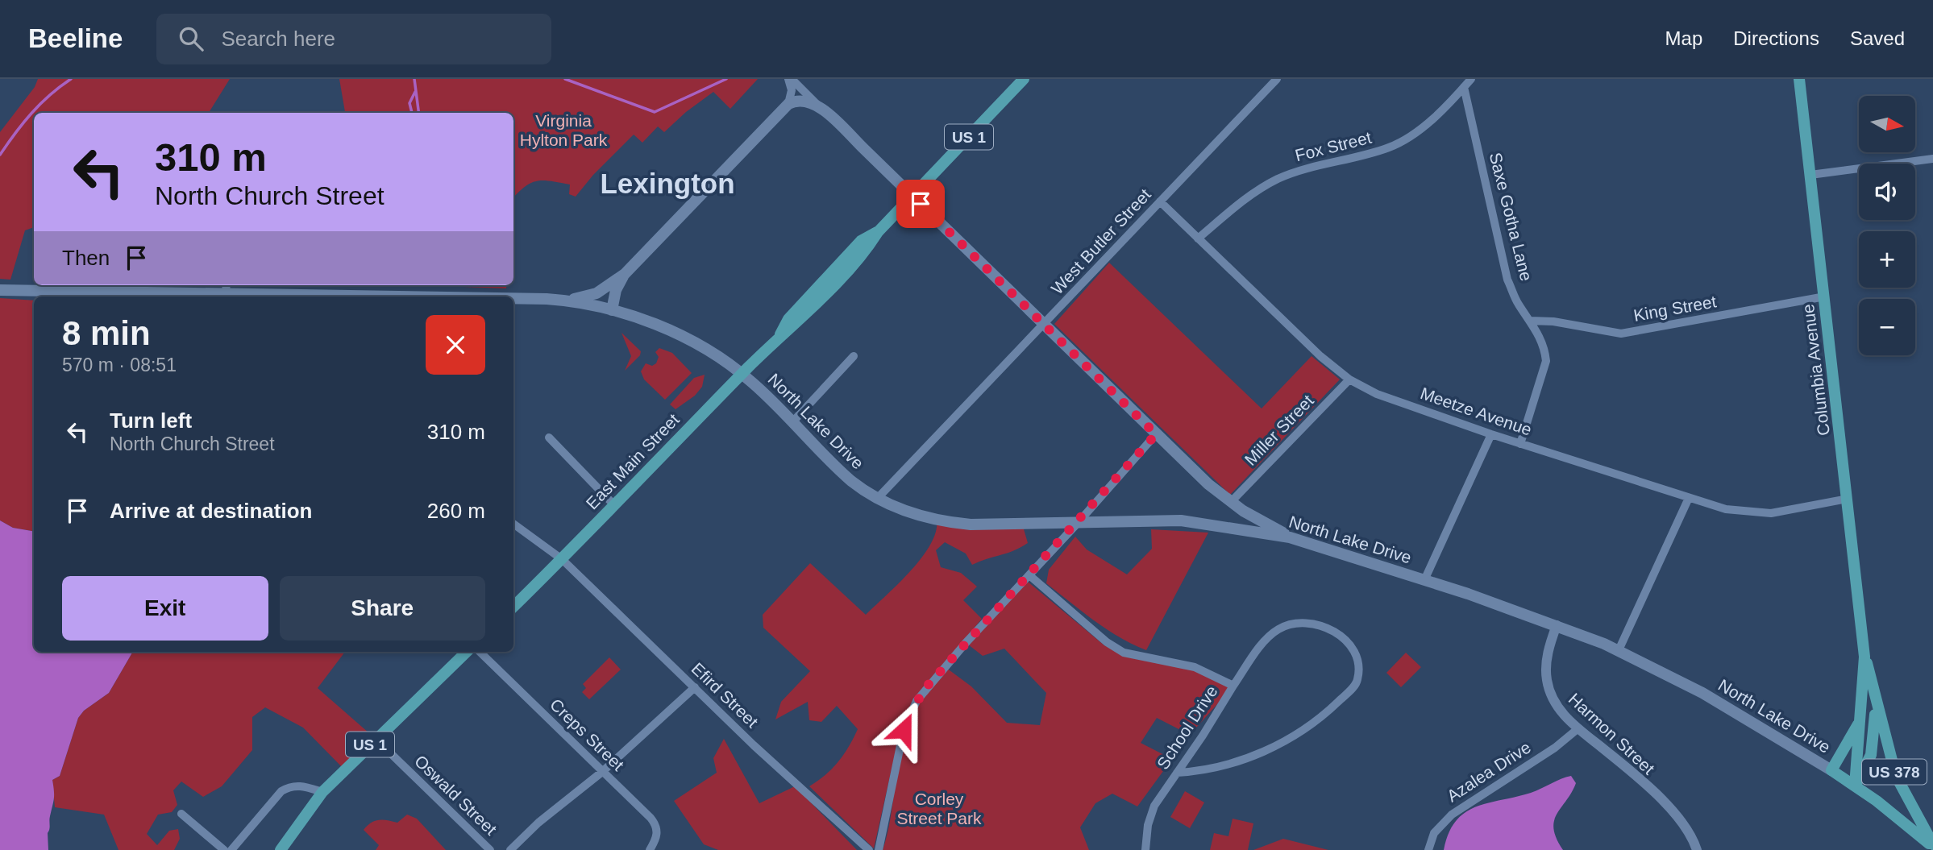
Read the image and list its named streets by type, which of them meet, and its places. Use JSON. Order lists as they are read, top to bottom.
{
  "streets": {
    "main road": [
      "US 1",
      "Columbia Avenue",
      "North Lake Drive",
      "East Main Street",
      "US 378"
    ],
    "street": [
      "Fox Street",
      "Saxe Gotha Lane",
      "West Butler Street",
      "King Street",
      "Meetze Avenue",
      "Miller Street",
      "Efird Street",
      "School Drive",
      "Harmon Street",
      "Creps Street",
      "Azalea Drive",
      "Oswald Street"
    ]
  },
  "crossings": [
    ["US 1", "East Main Street"],
    ["US 1", "Oswald Street"],
    ["Fox Street", "Saxe Gotha Lane"],
    ["Fox Street", "Meetze Avenue"],
    ["Saxe Gotha Lane", "King Street"],
    ["Saxe Gotha Lane", "Meetze Avenue"],
    ["West Butler Street", "Meetze Avenue"],
    ["West Butler Street", "North Lake Drive"],
    ["King Street", "Columbia Avenue"],
    ["Columbia Avenue", "Meetze Avenue"],
    ["Columbia Avenue", "North Lake Drive"],
    ["Meetze Avenue", "Miller Street"],
    ["North Lake Drive", "East Main Street"],
    ["North Lake Drive", "Harmon Street"],
    ["East Main Street", "Efird Street"],
    ["Harmon Street", "Azalea Drive"]
  ],
  "districts": ["Lexington"],
  "parks": ["Virginia Hylton Park", "Corley Street Park"],
  "north": "right",
  "page": {
    "header": "Beeline",
    "search": "Search here",
    "nav": ["Map", "Directions", "Saved"],
    "map_buttons": ["+", "−"],
    "turn": ["310 m", "North Church Street"],
    "then": "Then",
    "heading": ["8 min", "570 m · 08:51"],
    "list": [
      {
        "name": "Turn left",
        "note": "North Church Street",
        "value": "310 m"
      },
      {
        "name": "Arrive at destination",
        "value": "260 m"
      }
    ],
    "buttons": ["Exit", "Share"]
  }
}
